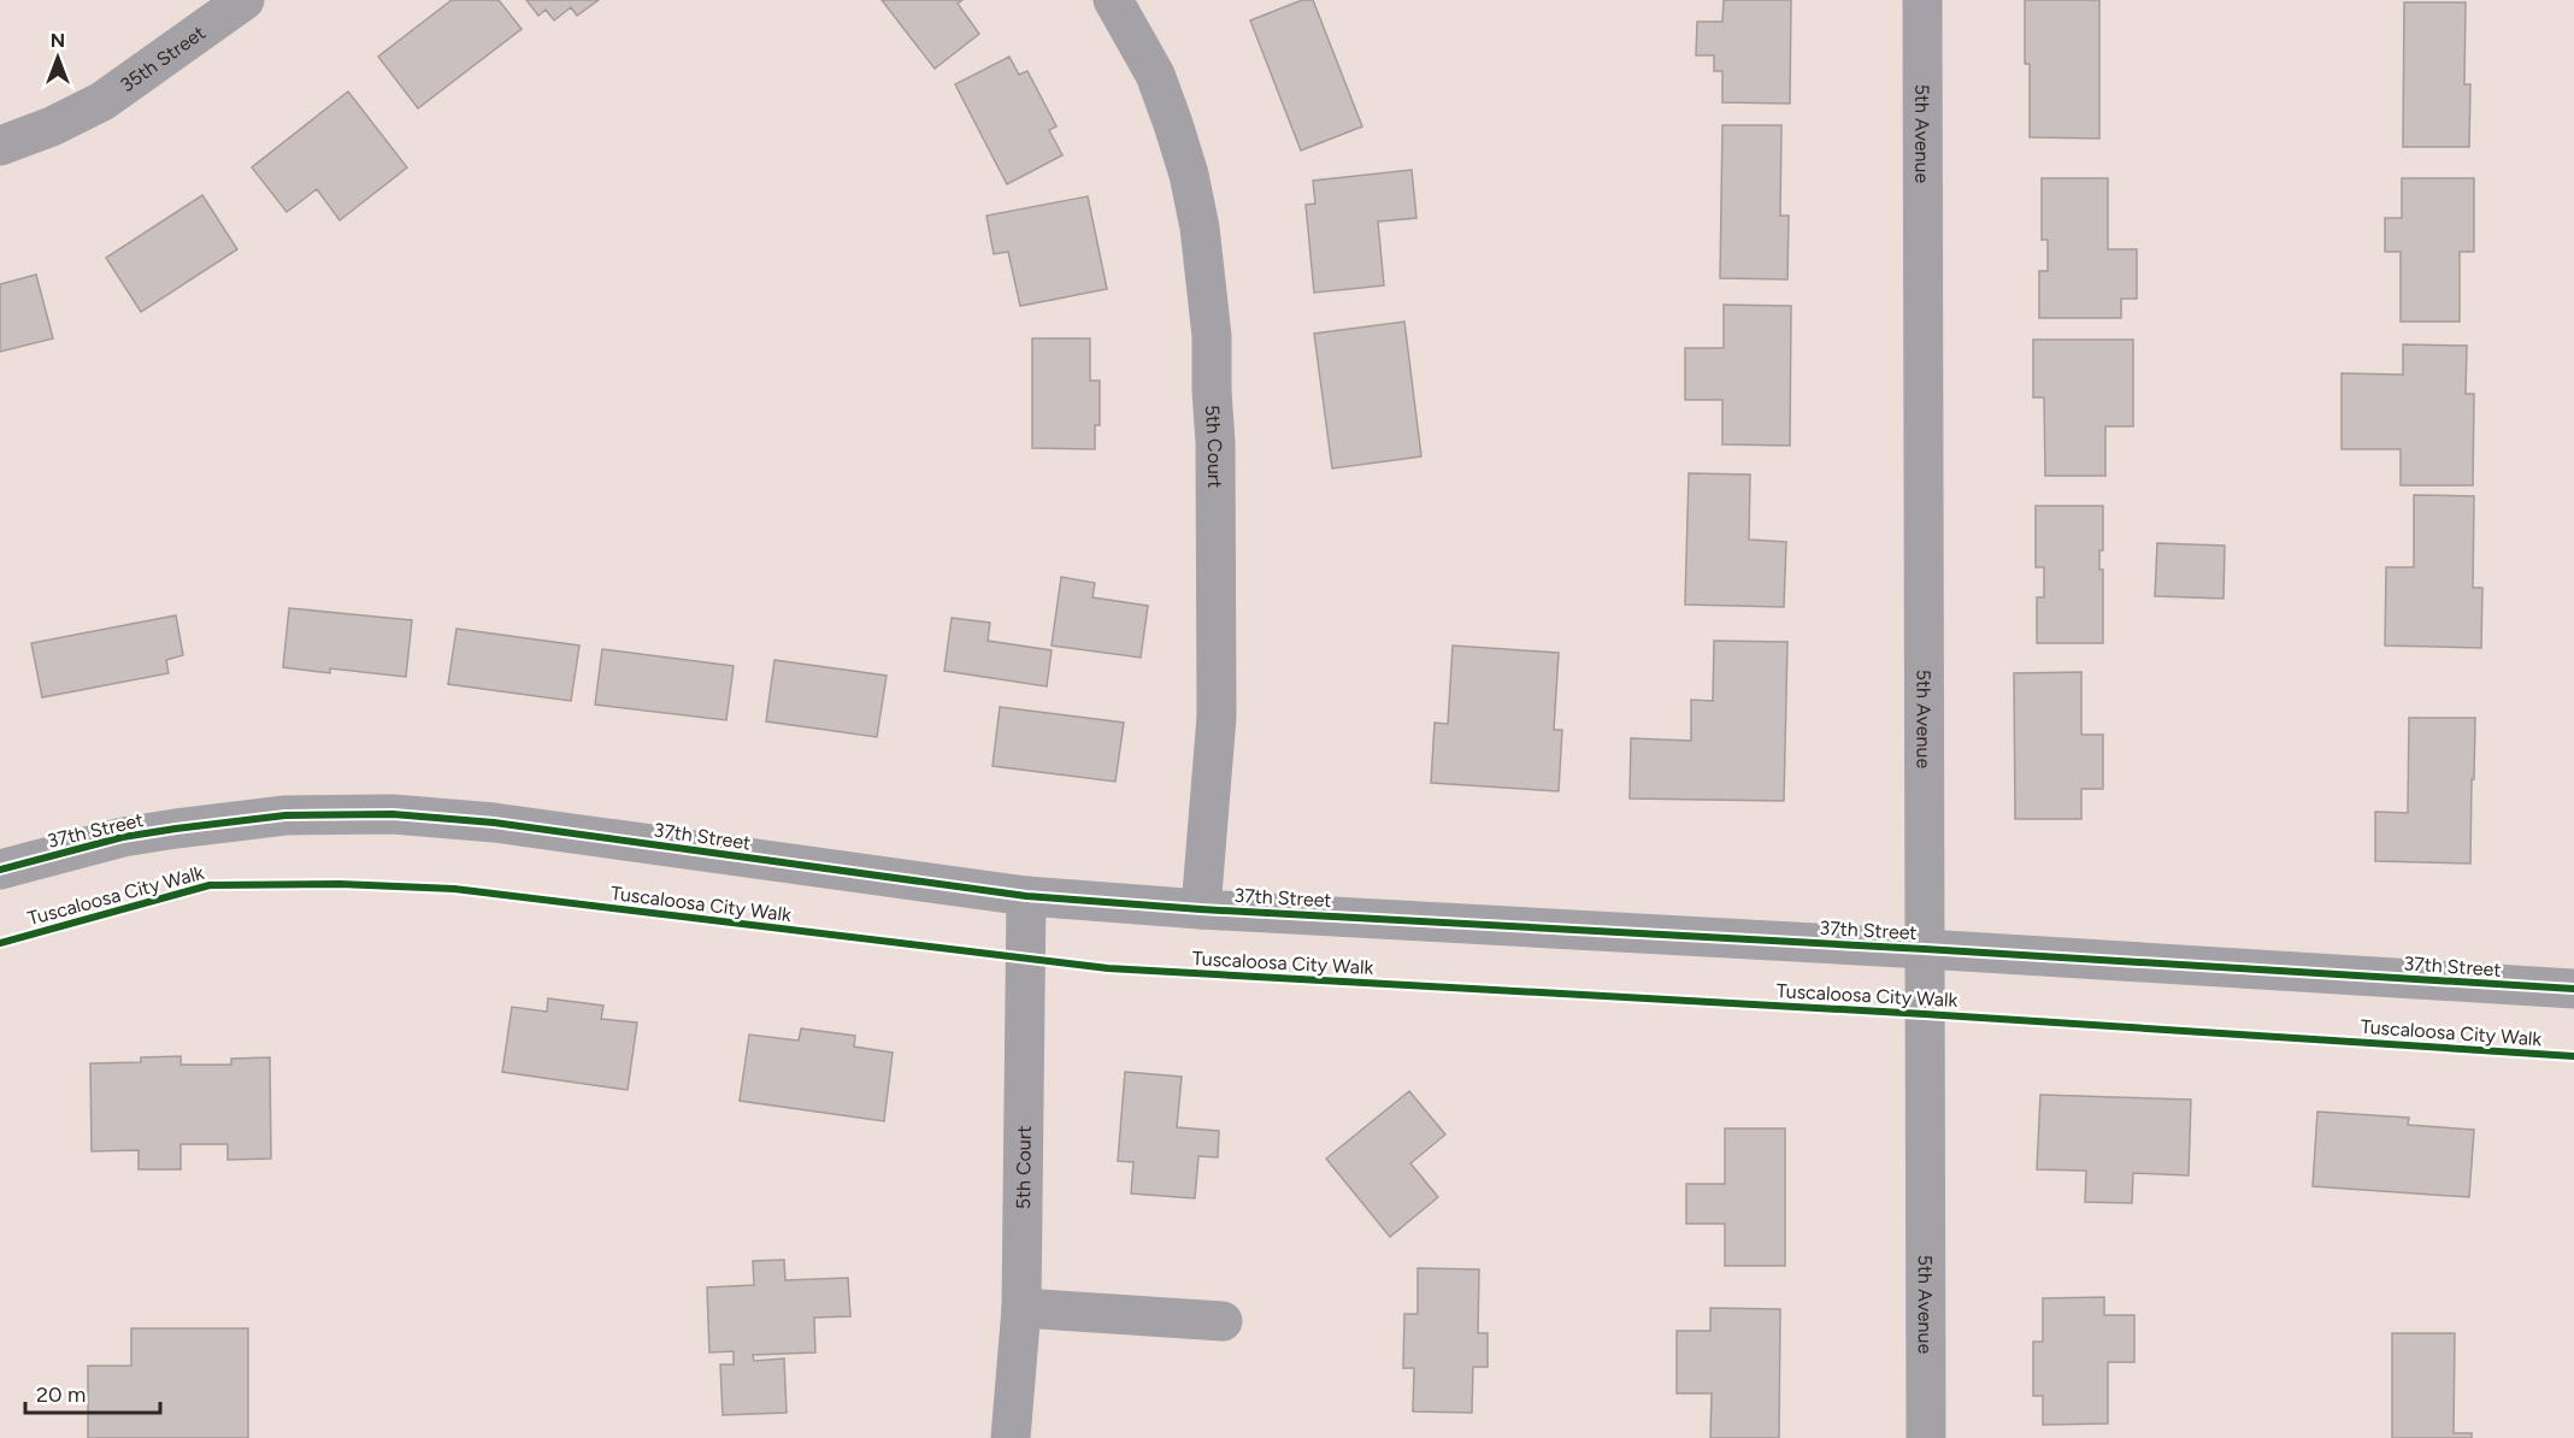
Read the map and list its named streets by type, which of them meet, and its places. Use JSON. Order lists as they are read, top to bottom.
{
  "streets": {
    "street": [
      "35th Street",
      "5th Avenue",
      "5th Court",
      "37th Street"
    ],
    "cycle path": ["Tuscaloosa City Walk"]
  },
  "crossings": [
    ["5th Avenue", "37th Street"],
    ["5th Court", "37th Street"]
  ],
  "scale_bar": "20 m",
  "north": "top"
}
